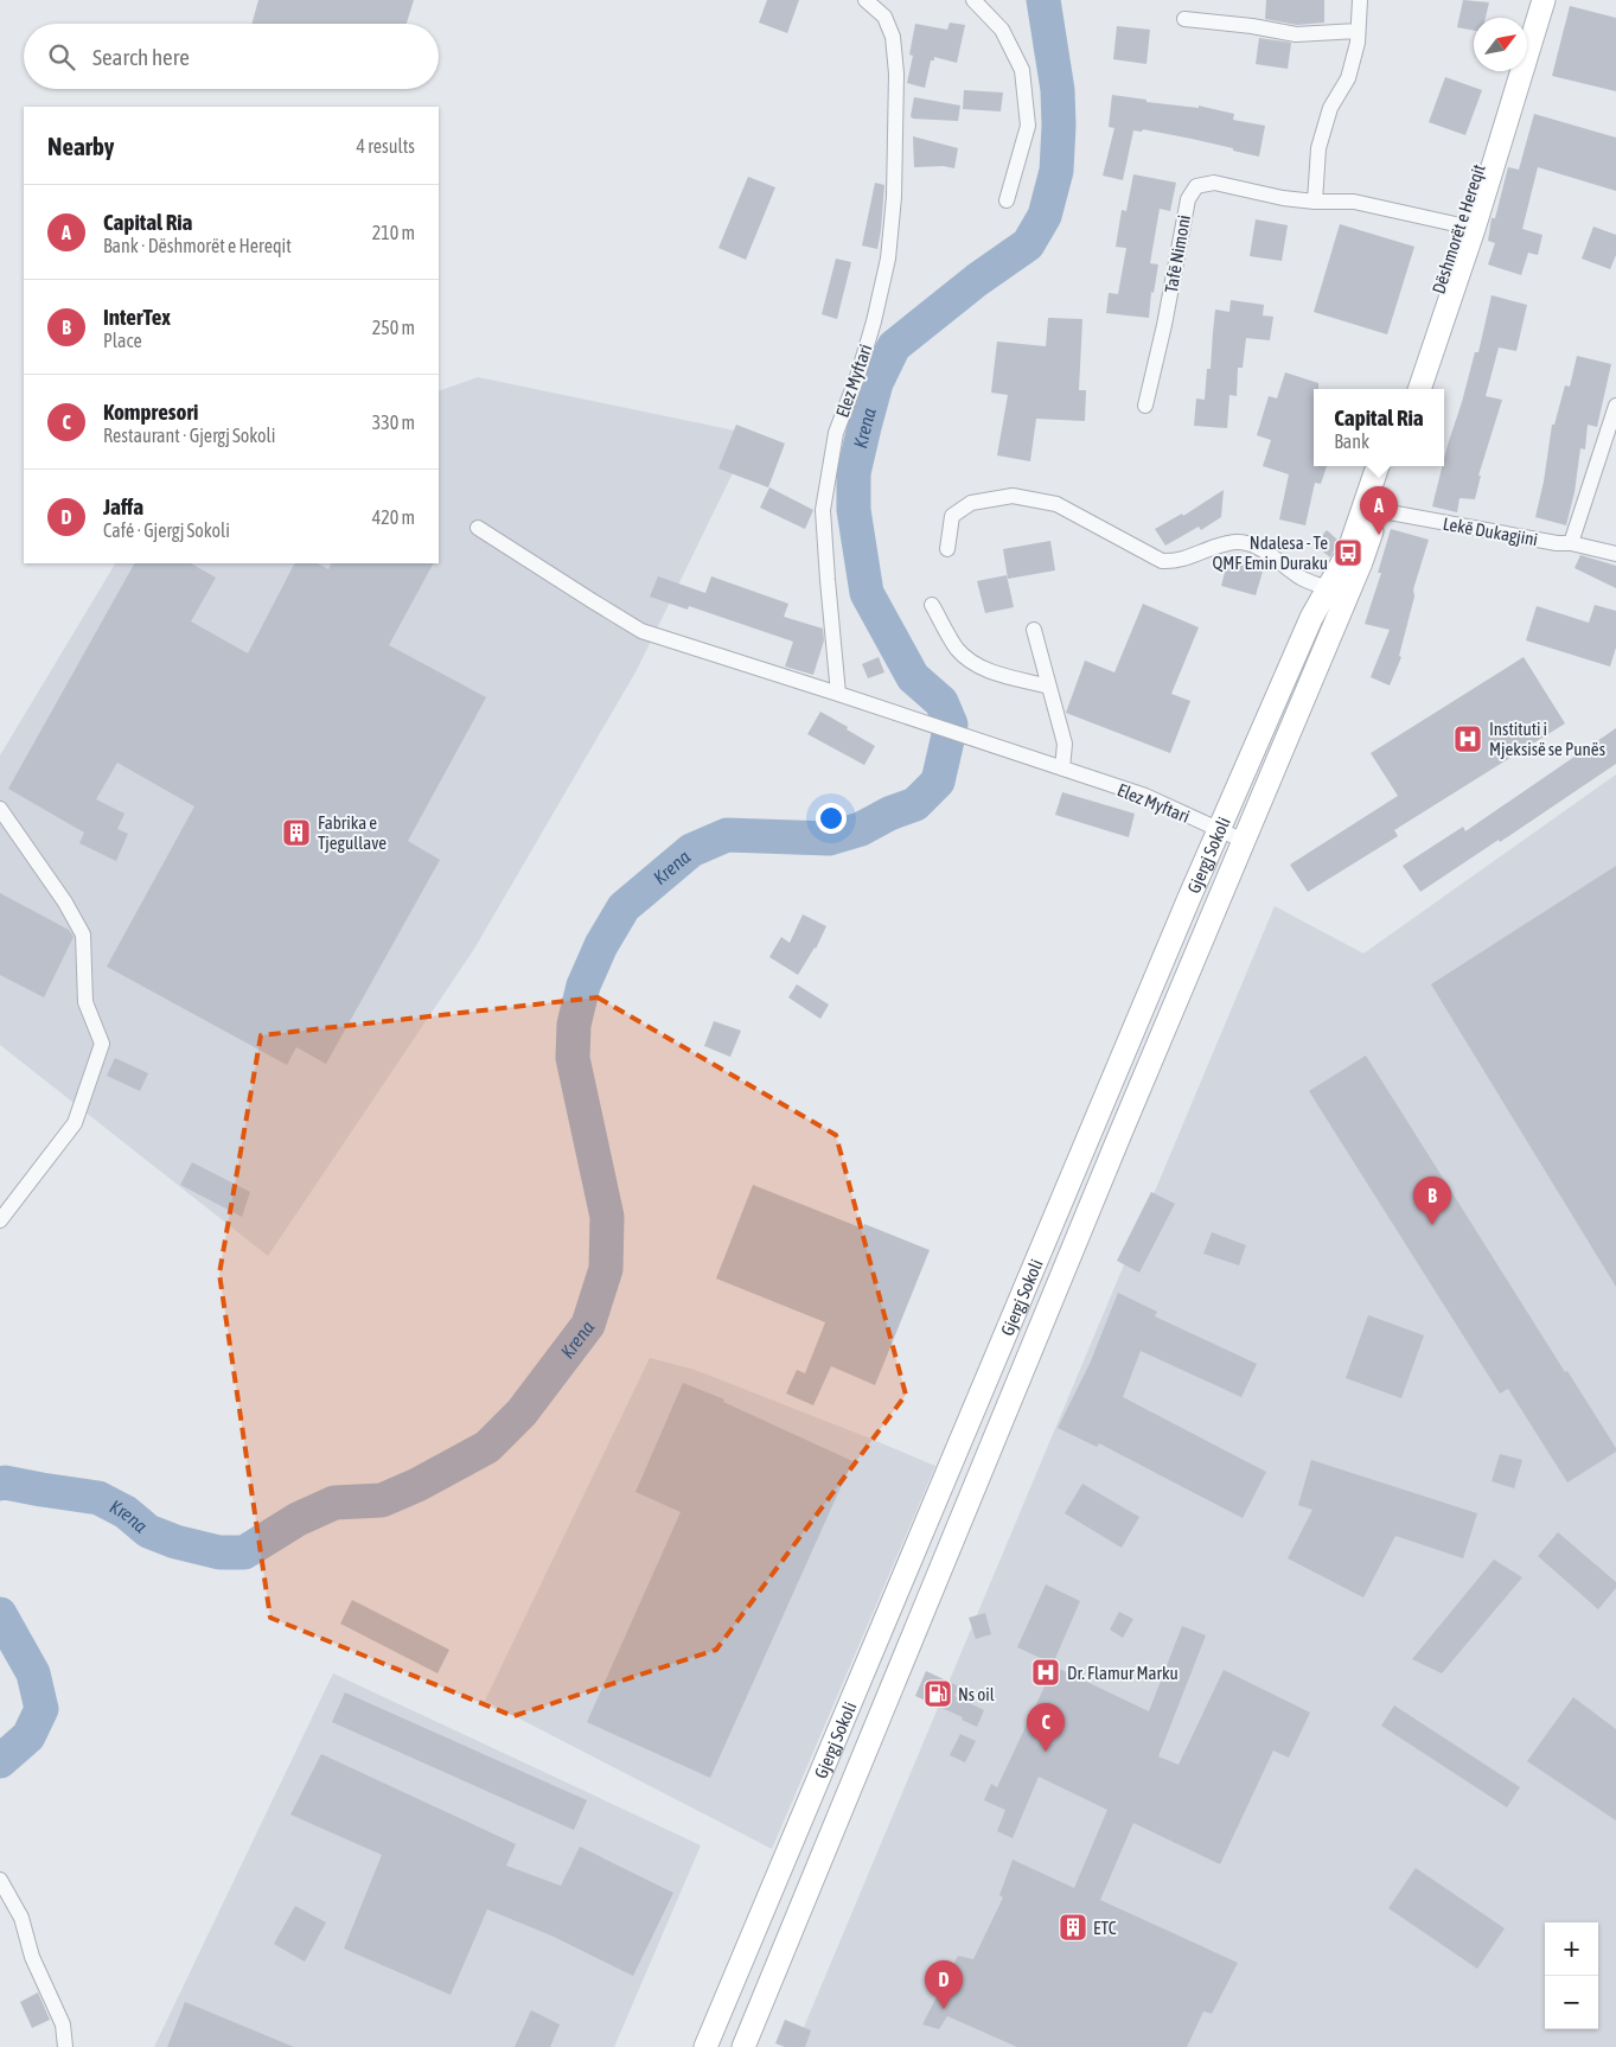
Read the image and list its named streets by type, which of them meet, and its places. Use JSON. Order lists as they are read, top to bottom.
{
  "streets": {
    "main road": ["Dëshmorët e Hereqit", "Gjergj Sokoli"],
    "street": ["Tafë Nimoni", "Elez Myftari", "Lekë Dukagjini"]
  },
  "crossings": [
    ["Dëshmorët e Hereqit", "Tafë Nimoni"],
    ["Elez Myftari", "Gjergj Sokoli"]
  ],
  "water": ["Krena"],
  "places": {
    "bus stop": ["Ndalesa - Te QMF Emin Duraku"],
    "hospital": ["Instituti i Mjeksisë se Punës", "Dr. Flamur Marku"],
    "building": ["Fabrika e Tjegullave", "ETC"],
    "fuel station": ["Ns oil"]
  },
  "north": "top right",
  "page": {
    "search": "Search here",
    "heading": ["Nearby", "4 results"],
    "list": [
      {
        "mark": "A",
        "name": "Capital Ria",
        "note": "Bank · Dëshmorët e Hereqit",
        "value": "210 m"
      },
      {
        "mark": "B",
        "name": "InterTex",
        "note": "Place",
        "value": "250 m"
      },
      {
        "mark": "C",
        "name": "Kompresori",
        "note": "Restaurant · Gjergj Sokoli",
        "value": "330 m"
      },
      {
        "mark": "D",
        "name": "Jaffa",
        "note": "Café · Gjergj Sokoli",
        "value": "420 m"
      }
    ],
    "popup": ["Capital Ria", "Bank"],
    "pins": [
      "A",
      "B",
      "C",
      "D"
    ],
    "map_buttons": ["+", "−"]
  }
}
